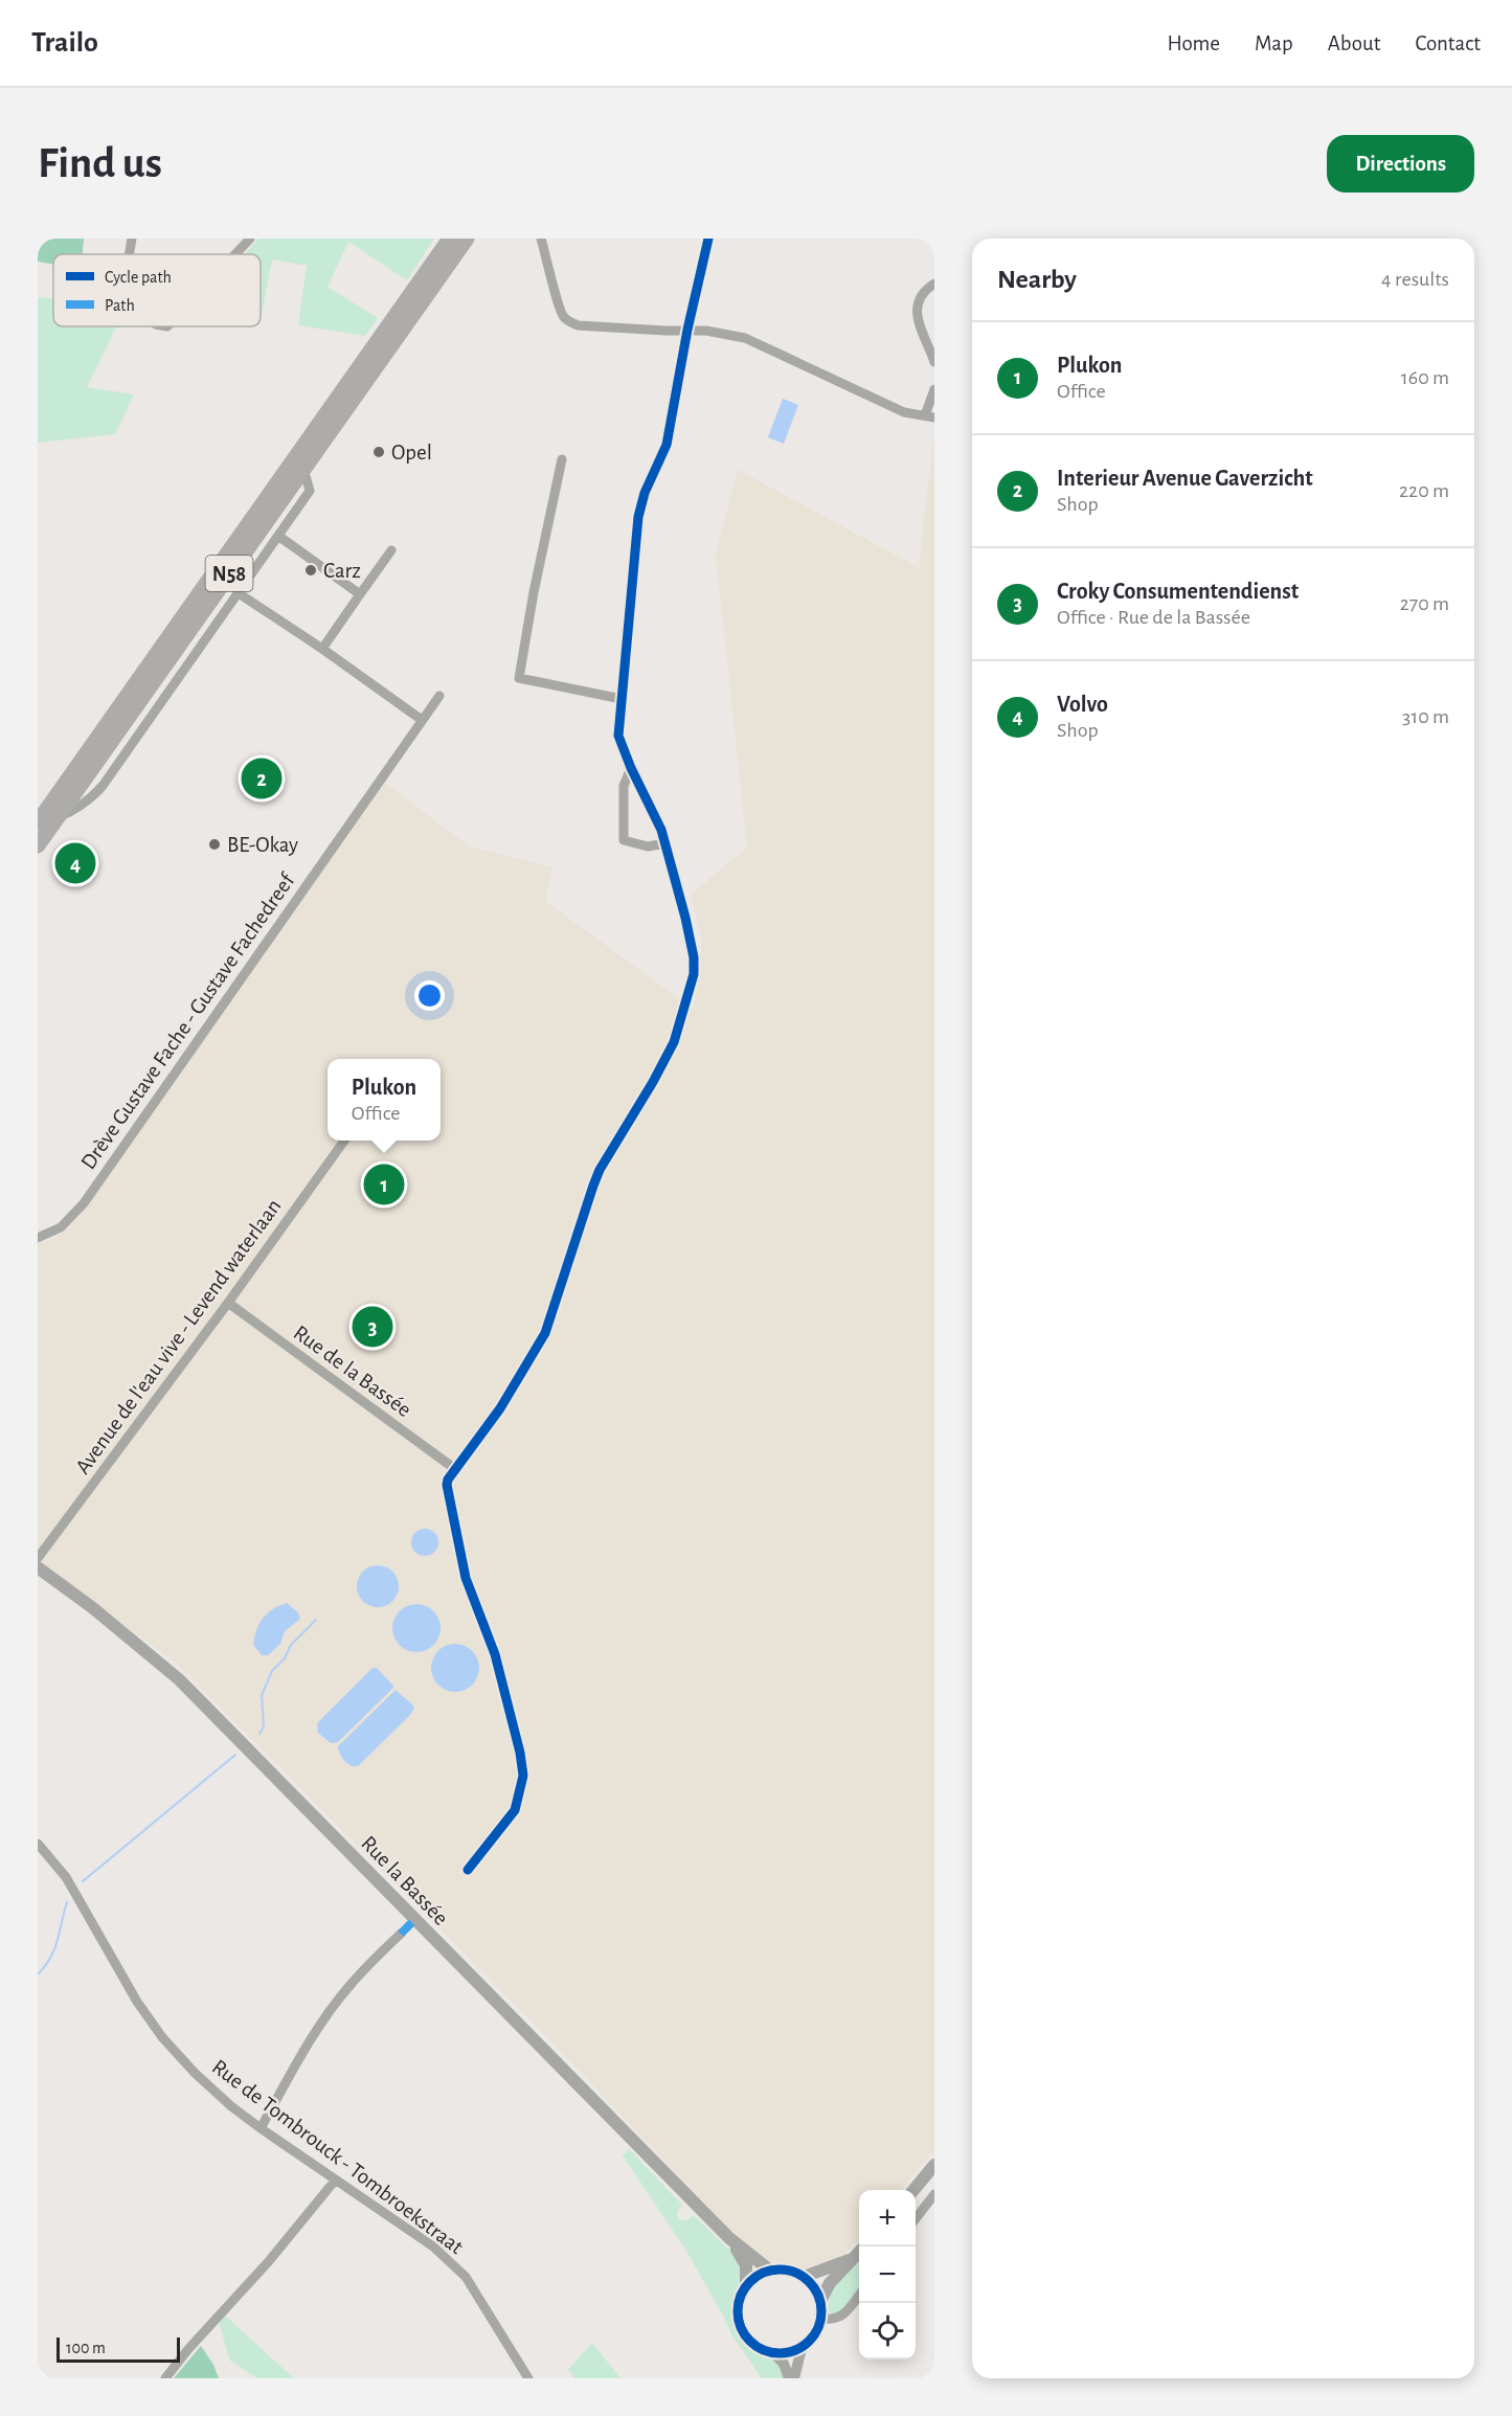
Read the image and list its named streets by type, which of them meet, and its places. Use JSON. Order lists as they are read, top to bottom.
{
  "streets": {
    "highway": ["N58"],
    "main road": ["Rue la Bassée"],
    "street": [
      "Drève Gustave Fache - Gustave Fachedreef",
      "Avenue de l'eau vive - Levend waterlaan",
      "Rue de la Bassée",
      "Rue de Tombrouck - Tombroekstraat"
    ]
  },
  "crossings": [
    ["Avenue de l'eau vive - Levend waterlaan", "Rue de la Bassée"]
  ],
  "places": ["Opel", "Carz", "BE-Okay"],
  "legend": ["Cycle path", "Path"],
  "scale_bar": "100 m",
  "page": {
    "header": "Trailo",
    "nav": [
      "Home",
      "Map",
      "About",
      "Contact"
    ],
    "buttons": "Directions",
    "title": "Find us",
    "heading": ["Nearby", "4 results"],
    "list": [
      {
        "mark": "1",
        "name": "Plukon",
        "note": "Office",
        "value": "160 m"
      },
      {
        "mark": "2",
        "name": "Interieur Avenue Gaverzicht",
        "note": "Shop",
        "value": "220 m"
      },
      {
        "mark": "3",
        "name": "Croky Consumentendienst",
        "note": "Office · Rue de la Bassée",
        "value": "270 m"
      },
      {
        "mark": "4",
        "name": "Volvo",
        "note": "Shop",
        "value": "310 m"
      }
    ],
    "pins": [
      "2",
      "4",
      "1",
      "3"
    ],
    "popup": ["Plukon", "Office"],
    "map_buttons": ["+", "−"],
    "scale": "100 m"
  }
}
